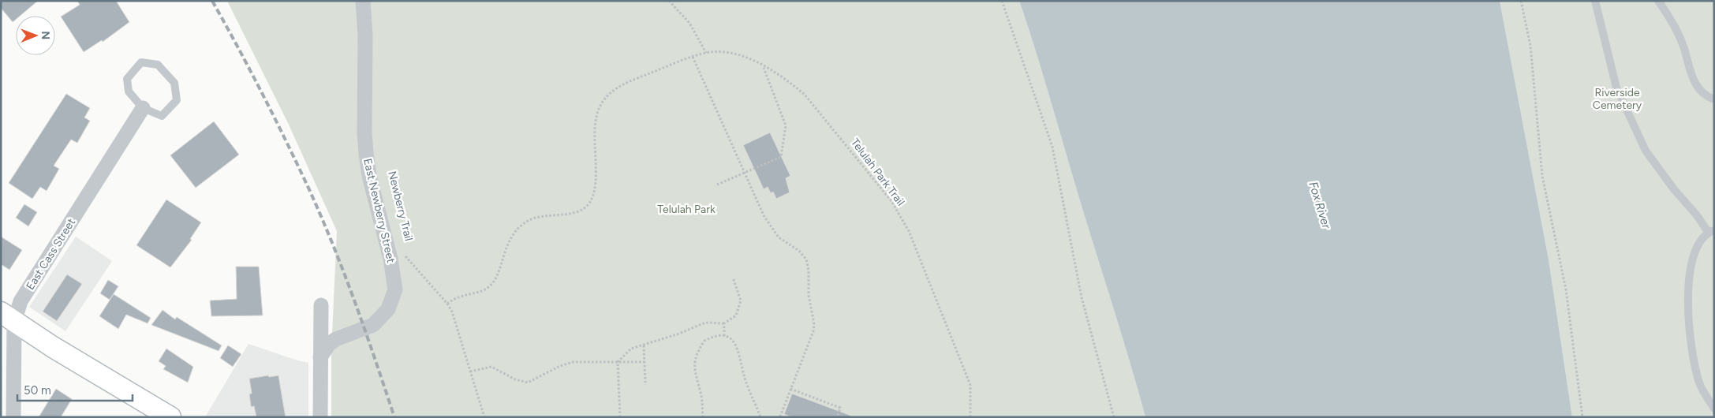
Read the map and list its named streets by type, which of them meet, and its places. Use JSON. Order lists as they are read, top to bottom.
{
  "streets": {
    "street": ["East Newberry Street", "East Cass Street"],
    "path": ["Telulah Park Trail", "Newberry Trail"]
  },
  "crossings": [
    ["Telulah Park Trail", "Newberry Trail"]
  ],
  "water": ["Fox River"],
  "parks": ["Riverside Cemetery", "Telulah Park"],
  "scale_bar": "50 m",
  "north": "right"
}
